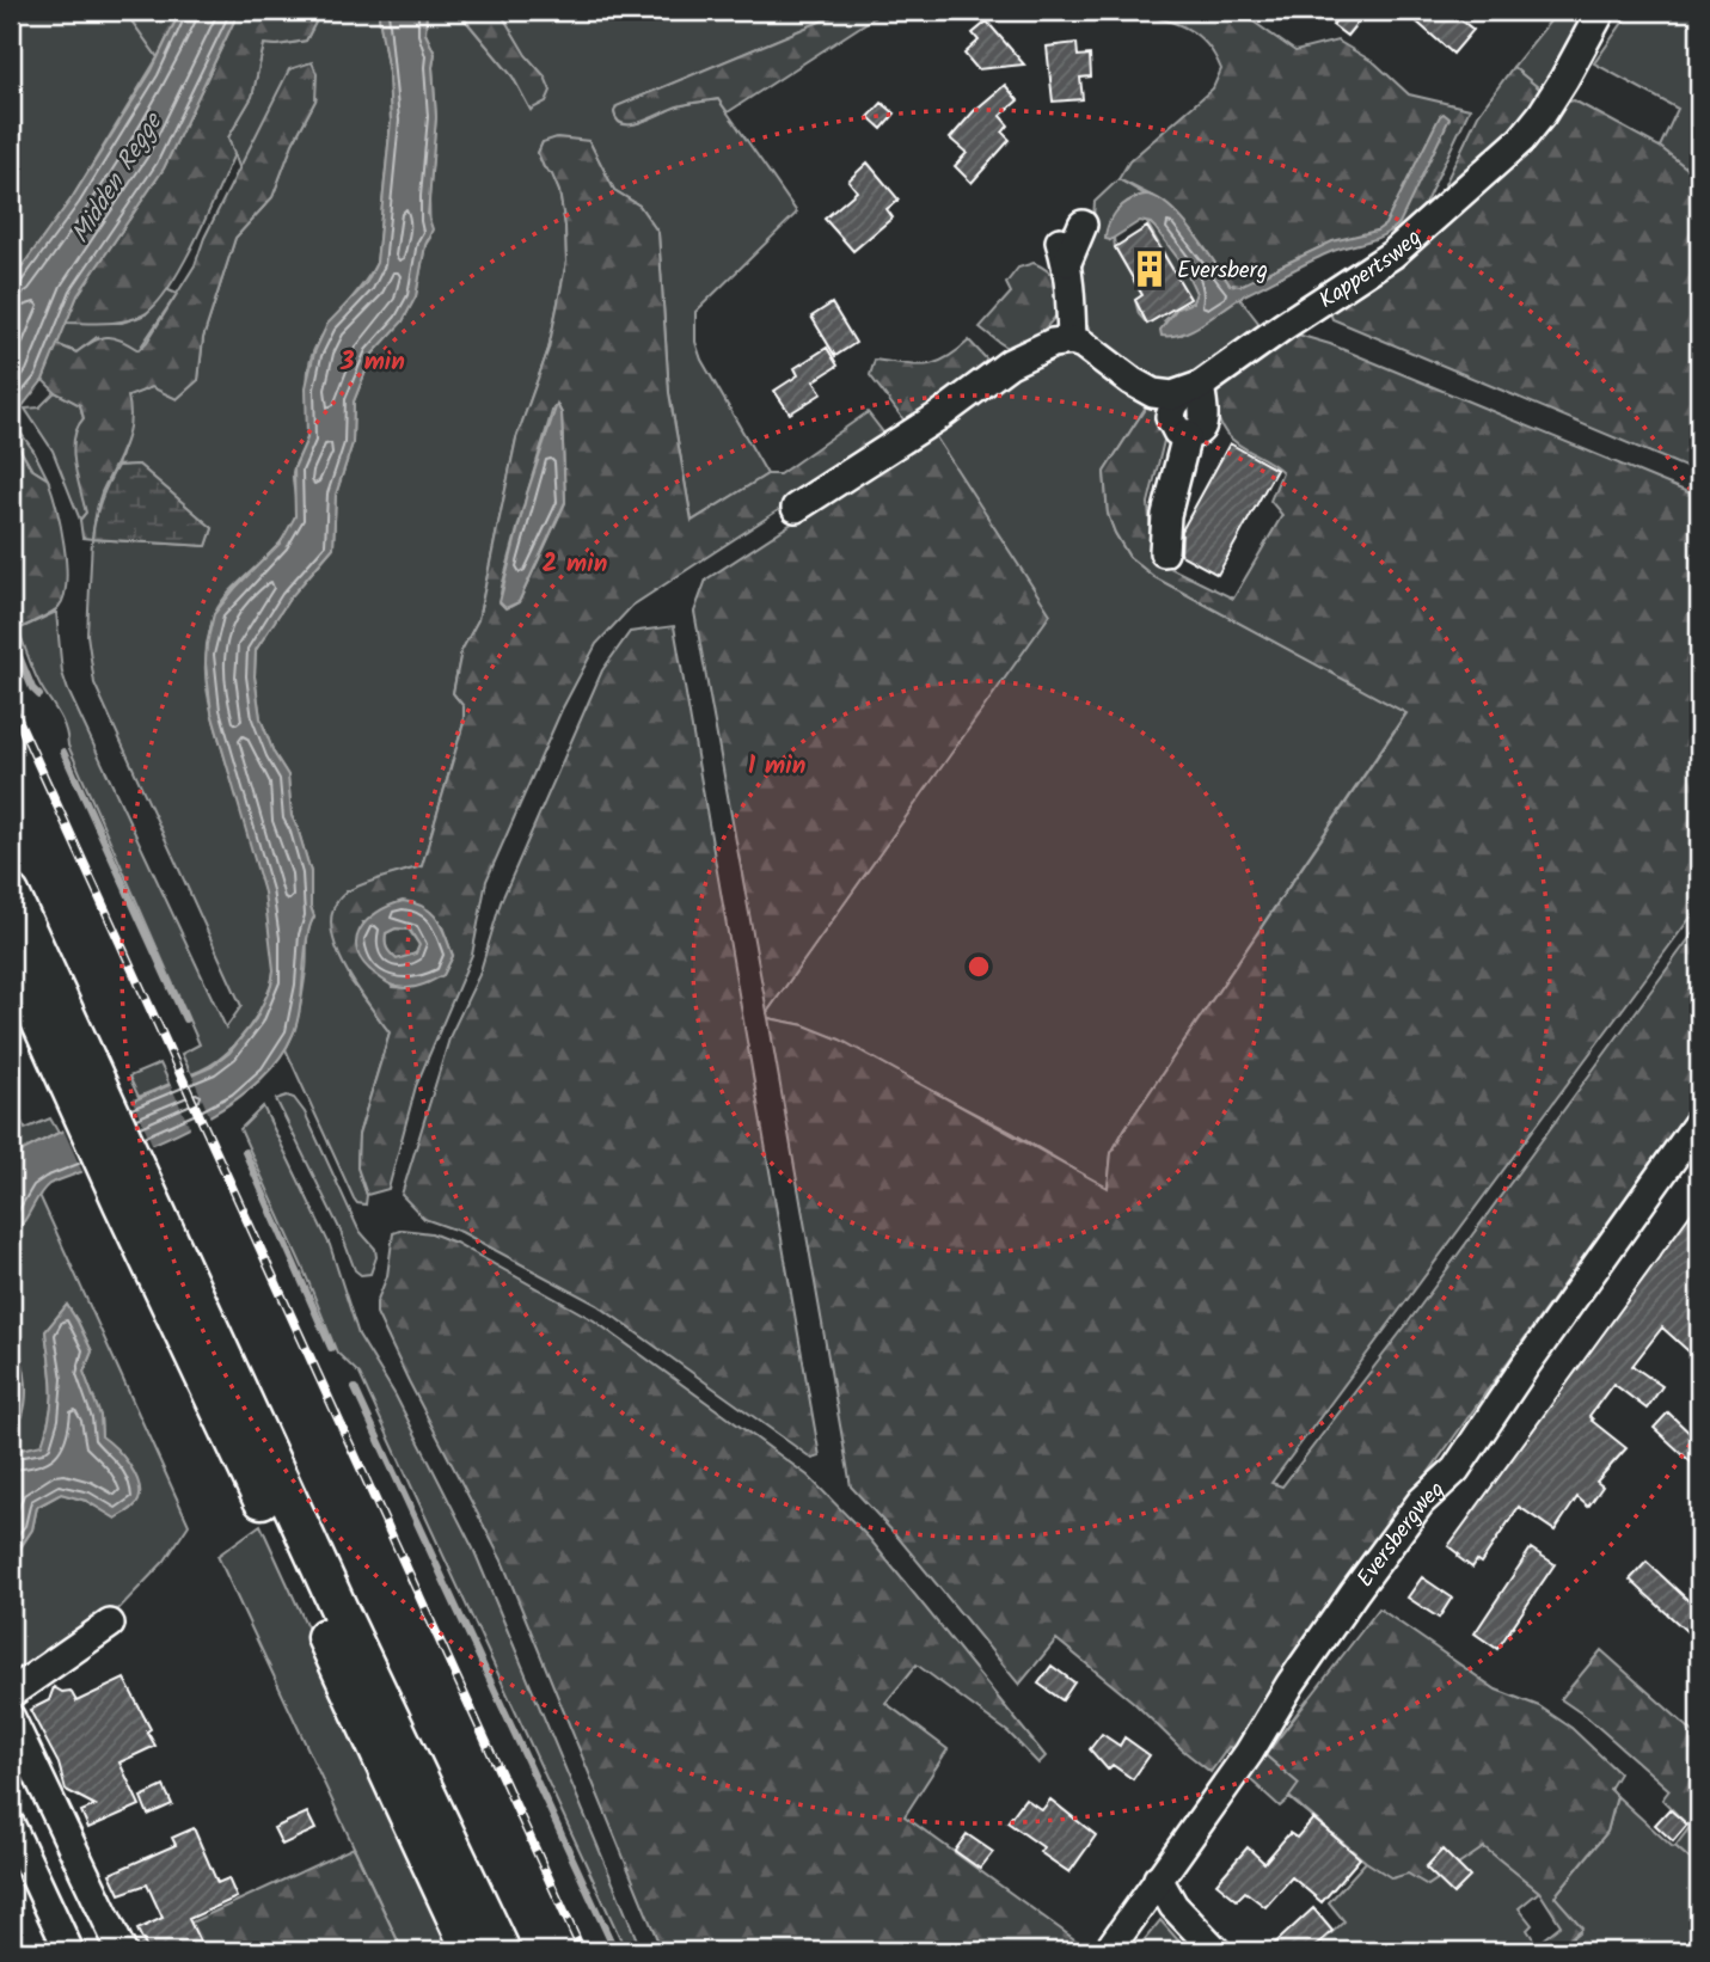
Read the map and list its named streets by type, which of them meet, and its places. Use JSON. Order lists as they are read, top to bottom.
{
  "streets": {
    "street": ["Kappertsweg", "Eversbergweg"]
  },
  "water": ["Midden Regge"],
  "places": {
    "building": ["Eversberg"]
  },
  "rings": ["3 min", "2 min", "1 min"]
}
